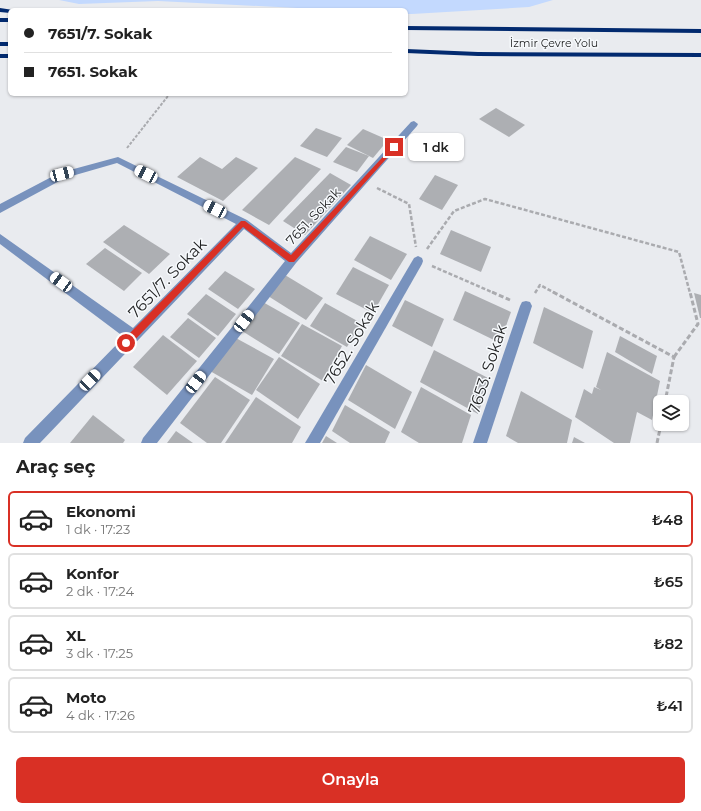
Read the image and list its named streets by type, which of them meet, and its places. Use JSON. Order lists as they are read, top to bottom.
{
  "streets": {
    "highway": ["İzmir Çevre Yolu"],
    "street": [
      "7651. Sokak",
      "7651/7. Sokak",
      "7652. Sokak",
      "7653. Sokak"
    ]
  },
  "page": {
    "banner": ["7651/7. Sokak", "7651. Sokak"],
    "bubble": "1 dk",
    "heading": "Araç seç",
    "list": [
      {
        "name": "Ekonomi",
        "note": "1 dk · 17:23",
        "value": "₺48"
      },
      {
        "name": "Konfor",
        "note": "2 dk · 17:24",
        "value": "₺65"
      },
      {
        "name": "XL",
        "note": "3 dk · 17:25",
        "value": "₺82"
      },
      {
        "name": "Moto",
        "note": "4 dk · 17:26",
        "value": "₺41"
      }
    ],
    "buttons": "Onayla"
  }
}
